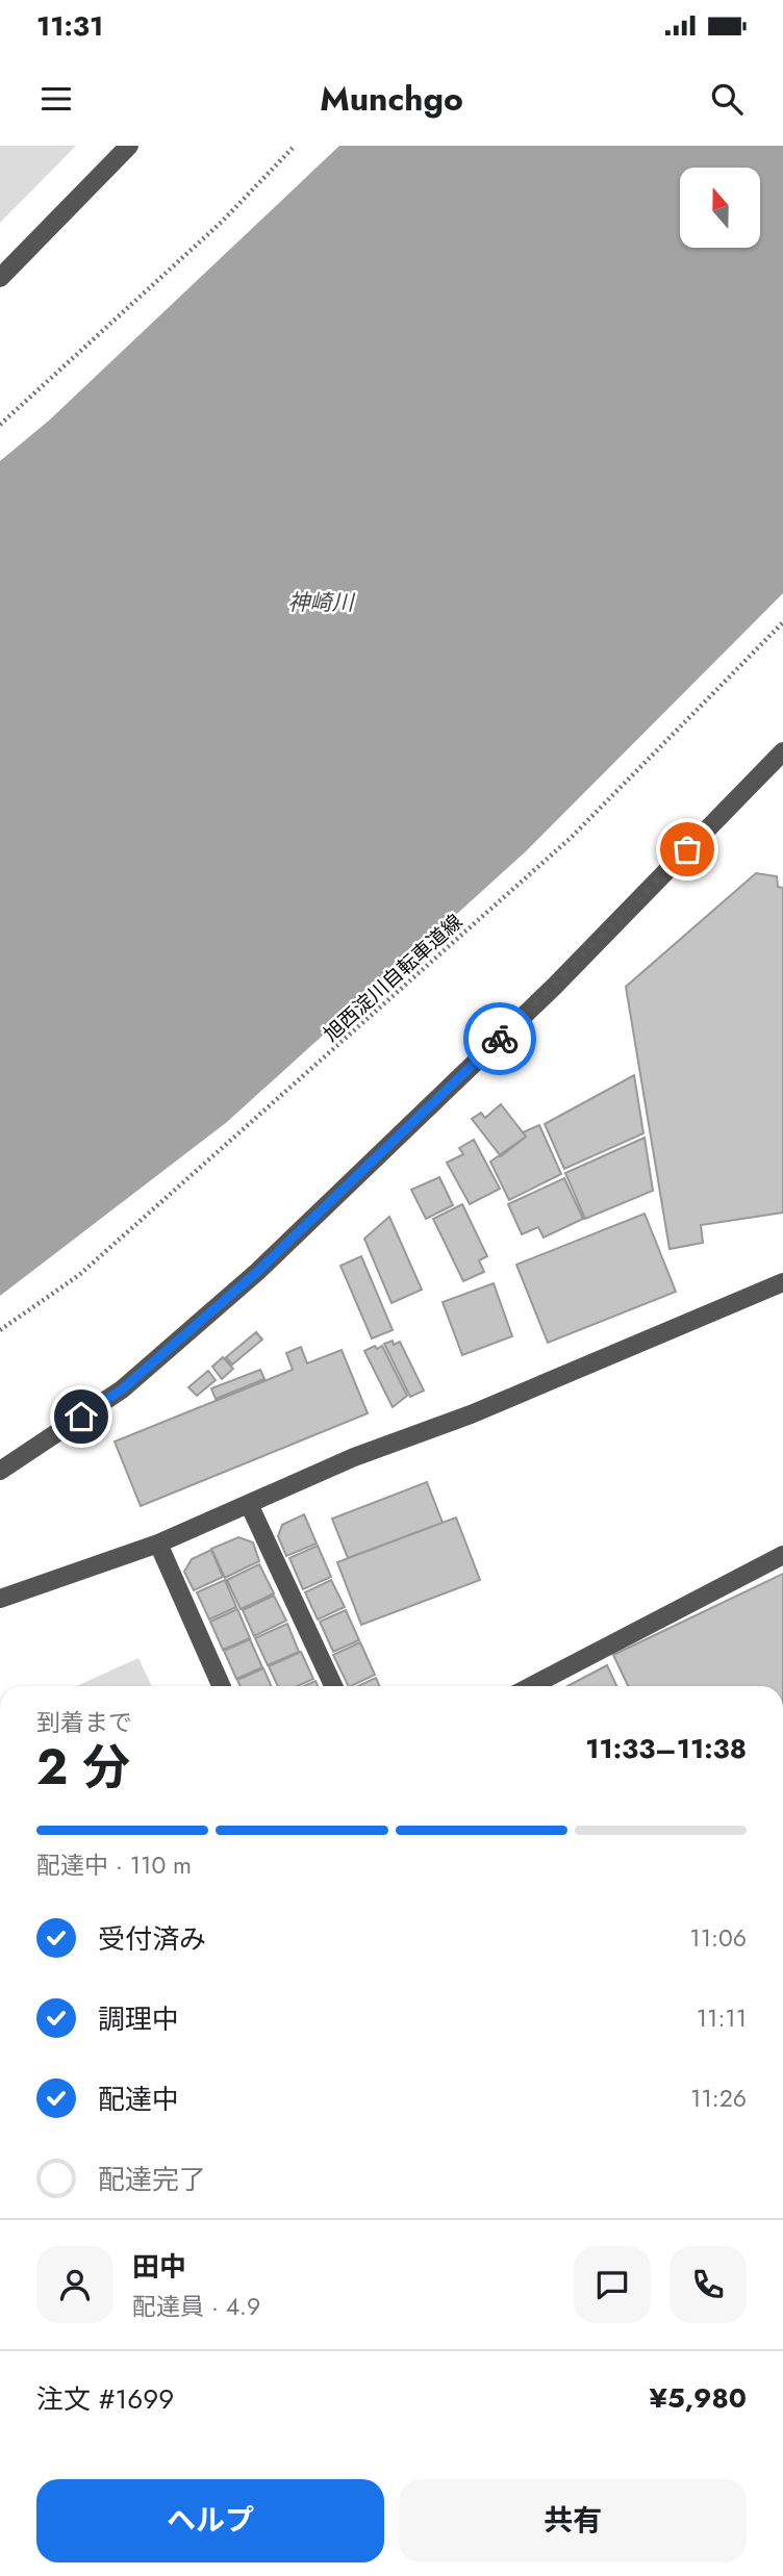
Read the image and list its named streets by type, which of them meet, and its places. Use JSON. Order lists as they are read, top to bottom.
{
  "streets": {
    "path": ["旭西淀川自転車道線"]
  },
  "water": ["神崎川"],
  "north": "top",
  "page": {
    "status": "11:31",
    "header": "Munchgo",
    "heading": ["2 分", "到着まで", "11:33–11:38"],
    "panel": [
      "田中",
      "配達員 · 4.9",
      "注文 #1699",
      "¥5,980"
    ],
    "bar": "配達中 · 110 m",
    "list": [
      ["受付済み", "11:06"],
      ["調理中", "11:11"],
      ["配達中", "11:26"],
      "配達完了"
    ],
    "buttons": ["ヘルプ", "共有"]
  }
}
